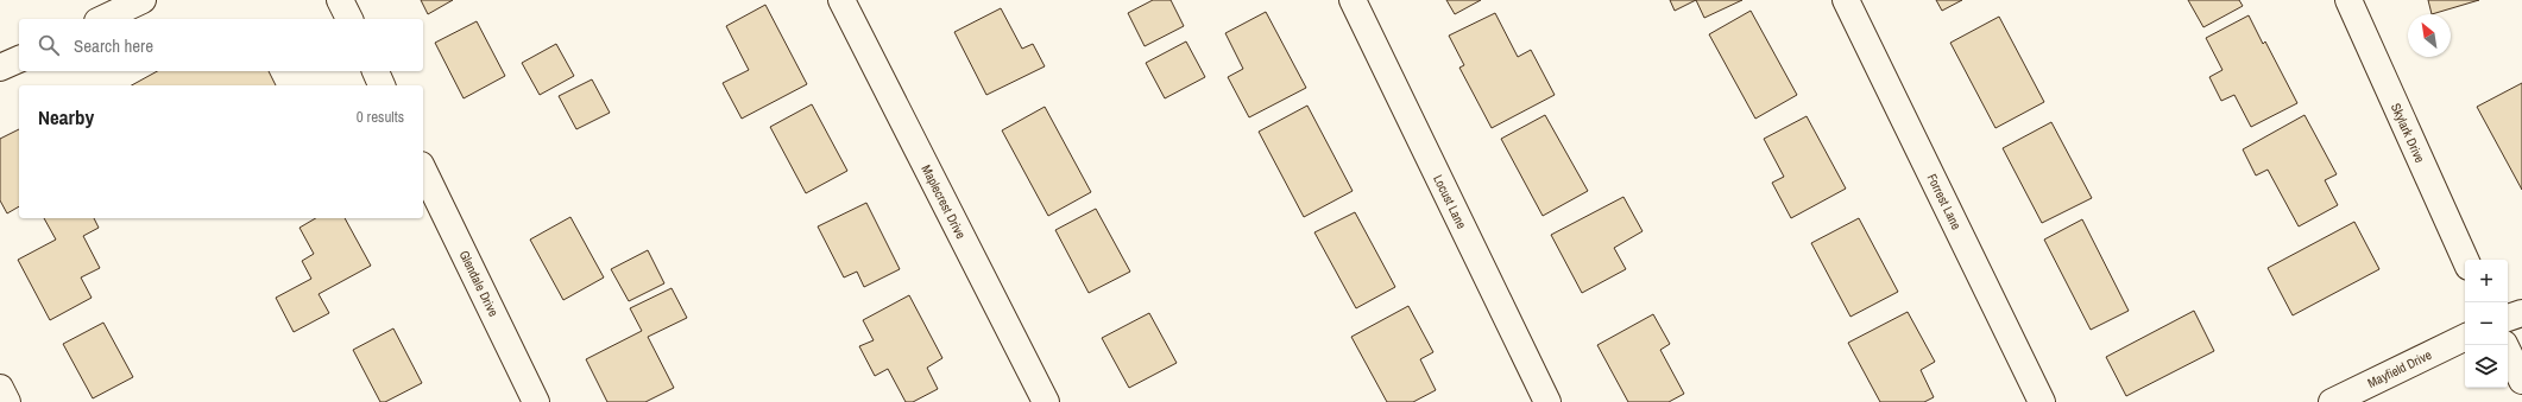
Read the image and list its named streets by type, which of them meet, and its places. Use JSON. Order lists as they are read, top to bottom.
{
  "streets": {
    "street": [
      "Skylark Drive",
      "Maplecrest Drive",
      "Locust Lane",
      "Forrest Lane",
      "Glendale Drive",
      "Mayfield Drive"
    ]
  },
  "north": "top left",
  "page": {
    "search": "Search here",
    "heading": ["Nearby", "0 results"],
    "map_buttons": ["+", "−"]
  }
}
